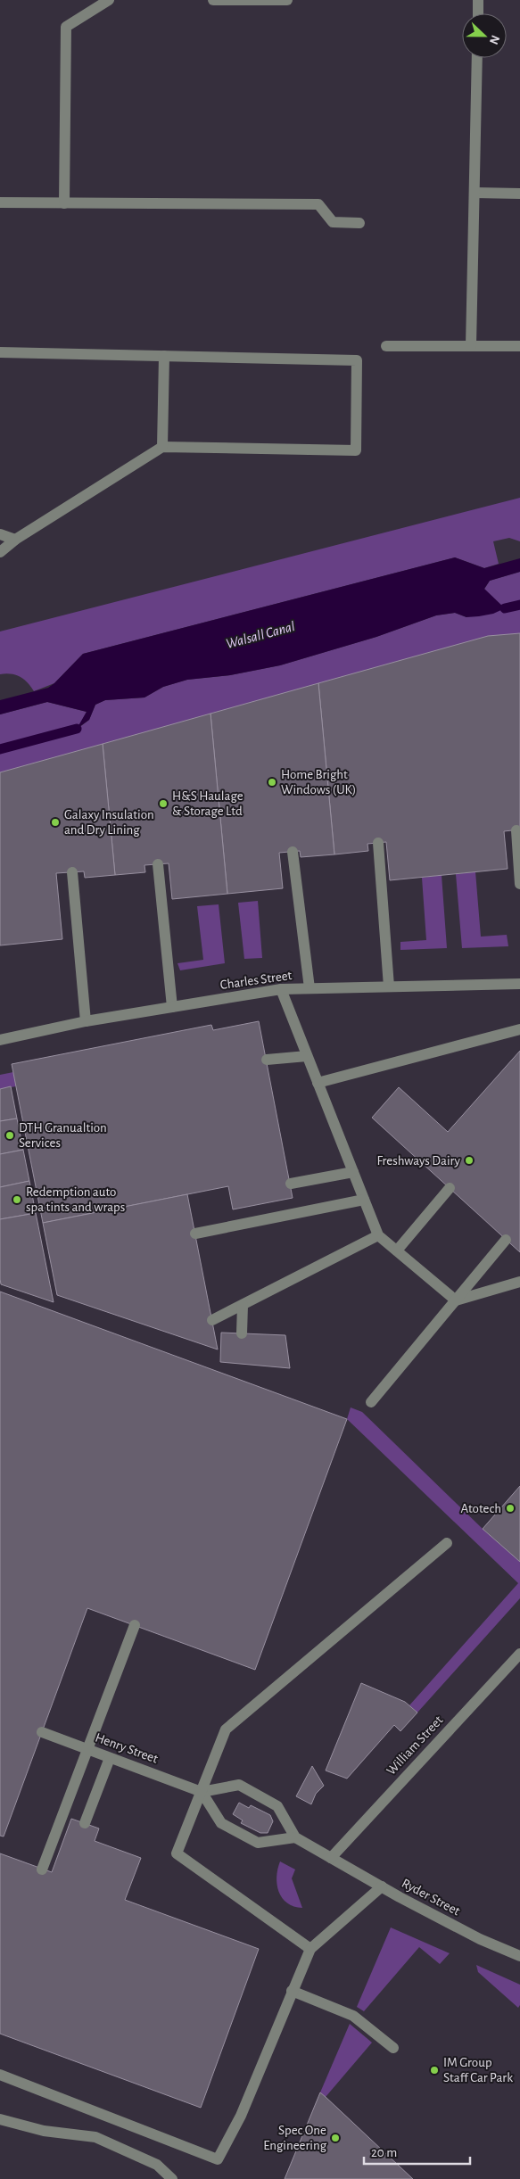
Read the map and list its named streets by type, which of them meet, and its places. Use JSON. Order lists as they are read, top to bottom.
{
  "streets": {
    "street": [
      "Charles Street",
      "William Street",
      "Henry Street",
      "Ryder Street"
    ]
  },
  "crossings": [
    ["William Street", "Ryder Street"]
  ],
  "water": ["Walsall Canal"],
  "places": [
    "Home Bright Windows (UK)",
    "H&S Haulage & Storage Ltd",
    "Galaxy Insulation and Dry Lining",
    "DTH Granualtion Services",
    "Freshways Dairy",
    "Redemption auto spa tints and wraps",
    "Atotech",
    "IM Group Staff Car Park",
    "Spec One Engineering"
  ],
  "scale_bar": "20 m",
  "north": "right"
}
